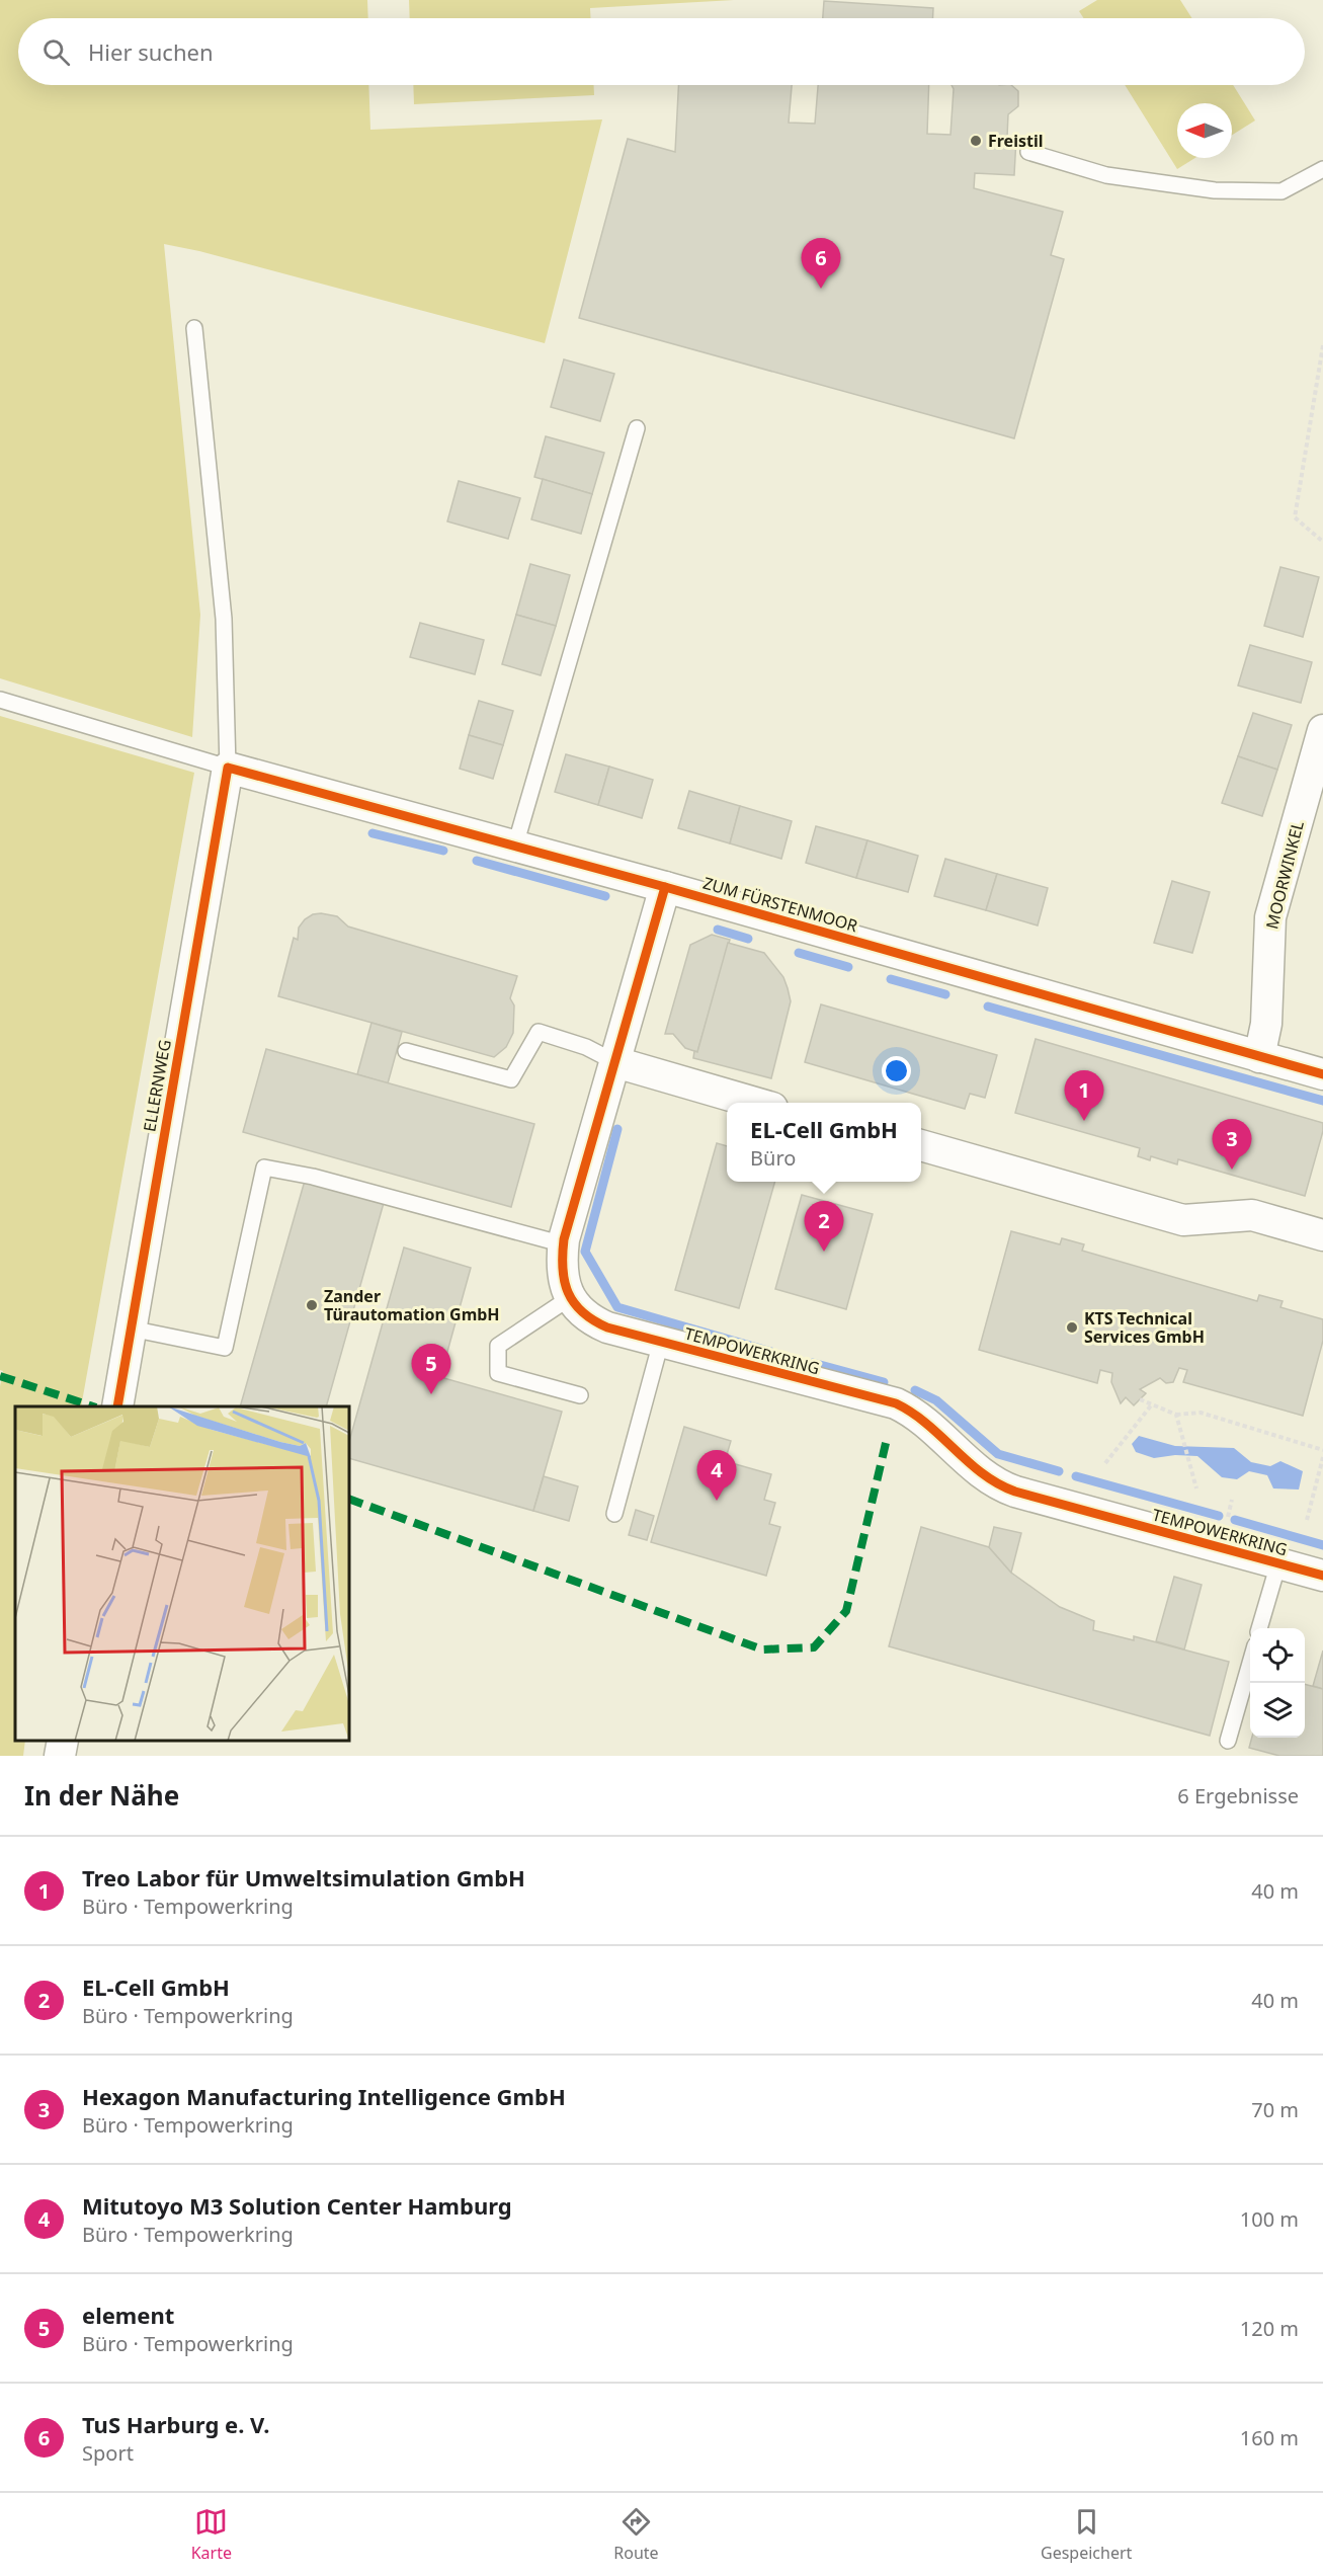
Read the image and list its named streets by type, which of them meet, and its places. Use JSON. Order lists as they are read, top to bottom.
{
  "streets": {
    "street": [
      "MOORWINKEL",
      "ZUM FÜRSTENMOOR",
      "ELLERNWEG",
      "TEMPOWERKRING"
    ]
  },
  "crossings": [
    ["MOORWINKEL", "ZUM FÜRSTENMOOR"],
    ["ZUM FÜRSTENMOOR", "ELLERNWEG"],
    ["ZUM FÜRSTENMOOR", "TEMPOWERKRING"]
  ],
  "places": ["Freistil", "Zander Türautomation GmbH", "KTS Technical Services GmbH"],
  "north": "left",
  "page": {
    "search": "Hier suchen",
    "pins": [
      "6",
      "1",
      "3",
      "2",
      "5",
      "4"
    ],
    "popup": ["EL-Cell GmbH", "Büro"],
    "heading": ["In der Nähe", "6 Ergebnisse"],
    "list": [
      {
        "mark": "1",
        "name": "Treo Labor für Umweltsimulation GmbH",
        "note": "Büro · Tempowerkring",
        "value": "40 m"
      },
      {
        "mark": "2",
        "name": "EL-Cell GmbH",
        "note": "Büro · Tempowerkring",
        "value": "40 m"
      },
      {
        "mark": "3",
        "name": "Hexagon Manufacturing Intelligence GmbH",
        "note": "Büro · Tempowerkring",
        "value": "70 m"
      },
      {
        "mark": "4",
        "name": "Mitutoyo M3 Solution Center Hamburg",
        "note": "Büro · Tempowerkring",
        "value": "100 m"
      },
      {
        "mark": "5",
        "name": "element",
        "note": "Büro · Tempowerkring",
        "value": "120 m"
      },
      {
        "mark": "6",
        "name": "TuS Harburg e. V.",
        "note": "Sport",
        "value": "160 m"
      }
    ],
    "nav": ["Karte", "Route", "Gespeichert"]
  }
}
